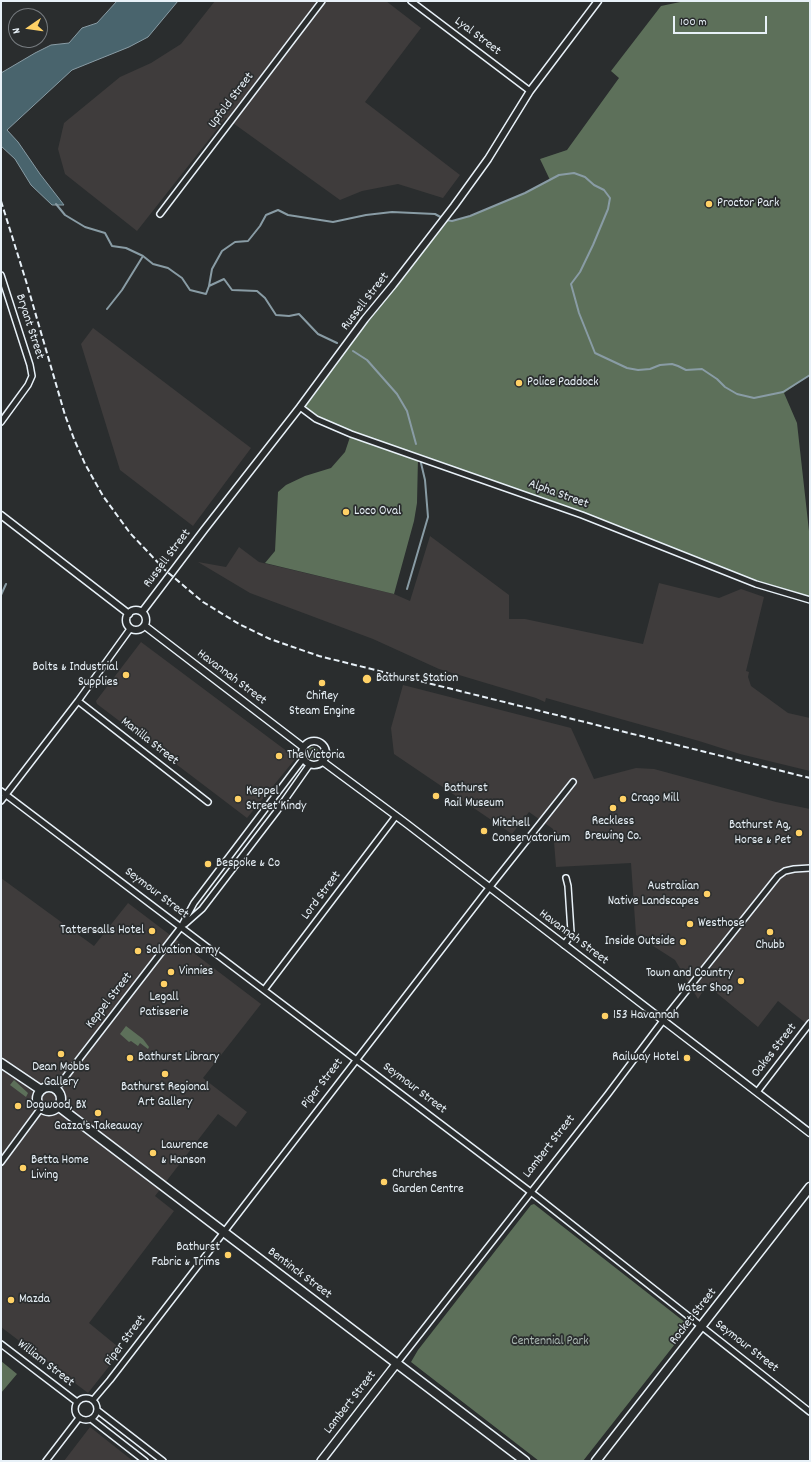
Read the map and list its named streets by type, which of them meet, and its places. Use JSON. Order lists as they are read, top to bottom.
{
  "streets": {
    "main road": ["Lambert Street", "Bentinck Street", "Rocket Street"],
    "street": [
      "Lyal Street",
      "Upfold Street",
      "Russell Street",
      "Bryant Street",
      "Alpha Street",
      "Havannah Street",
      "Manilla Street",
      "Seymour Street",
      "Lord Street",
      "Keppel Street",
      "Oakes Street",
      "Piper Street",
      "William Street"
    ]
  },
  "crossings": [
    ["Lyal Street", "Russell Street"],
    ["Russell Street", "Alpha Street"],
    ["Russell Street", "Havannah Street"],
    ["Havannah Street", "Lord Street"],
    ["Havannah Street", "Keppel Street"],
    ["Havannah Street", "Oakes Street"],
    ["Havannah Street", "Piper Street"],
    ["Havannah Street", "Lambert Street"],
    ["Seymour Street", "Lord Street"],
    ["Seymour Street", "Keppel Street"],
    ["Seymour Street", "Piper Street"],
    ["Seymour Street", "Lambert Street"],
    ["Seymour Street", "Rocket Street"],
    ["Keppel Street", "Bentinck Street"],
    ["Piper Street", "Bentinck Street"],
    ["Piper Street", "William Street"],
    ["Lambert Street", "Bentinck Street"]
  ],
  "parks": ["Centennial Park"],
  "places": [
    "Proctor Park",
    "Police Paddock",
    "Loco Oval",
    "Bolts & Industrial Supplies",
    "Bathurst Station",
    "Chifley Steam Engine",
    "The Victoria",
    "Bathurst Rail Museum",
    "Keppel Street Kindy",
    "Crago Mill",
    "Reckless Brewing Co.",
    "Mitchell Conservatorium",
    "Bathurst Ag, Horse & Pet",
    "Bespoke & Co",
    "Australian Native Landscapes",
    "Westhose",
    "Tattersalls Hotel",
    "Chubb",
    "Inside Outside",
    "Salvation army",
    "Vinnies",
    "Town and Country Water Shop",
    "Legall Patisserie",
    "153 Havannah",
    "Dean Mobbs Gallery",
    "Bathurst Library",
    "Railway Hotel",
    "Bathurst Regional Art Gallery",
    "Dogwood, BX",
    "Gazza's Takeaway",
    "Lawrence & Hanson",
    "Betta Home Living",
    "Churches Garden Centre",
    "Bathurst Fabric & Trims",
    "Mazda"
  ],
  "scale_bar": "100 m",
  "north": "left"
}
